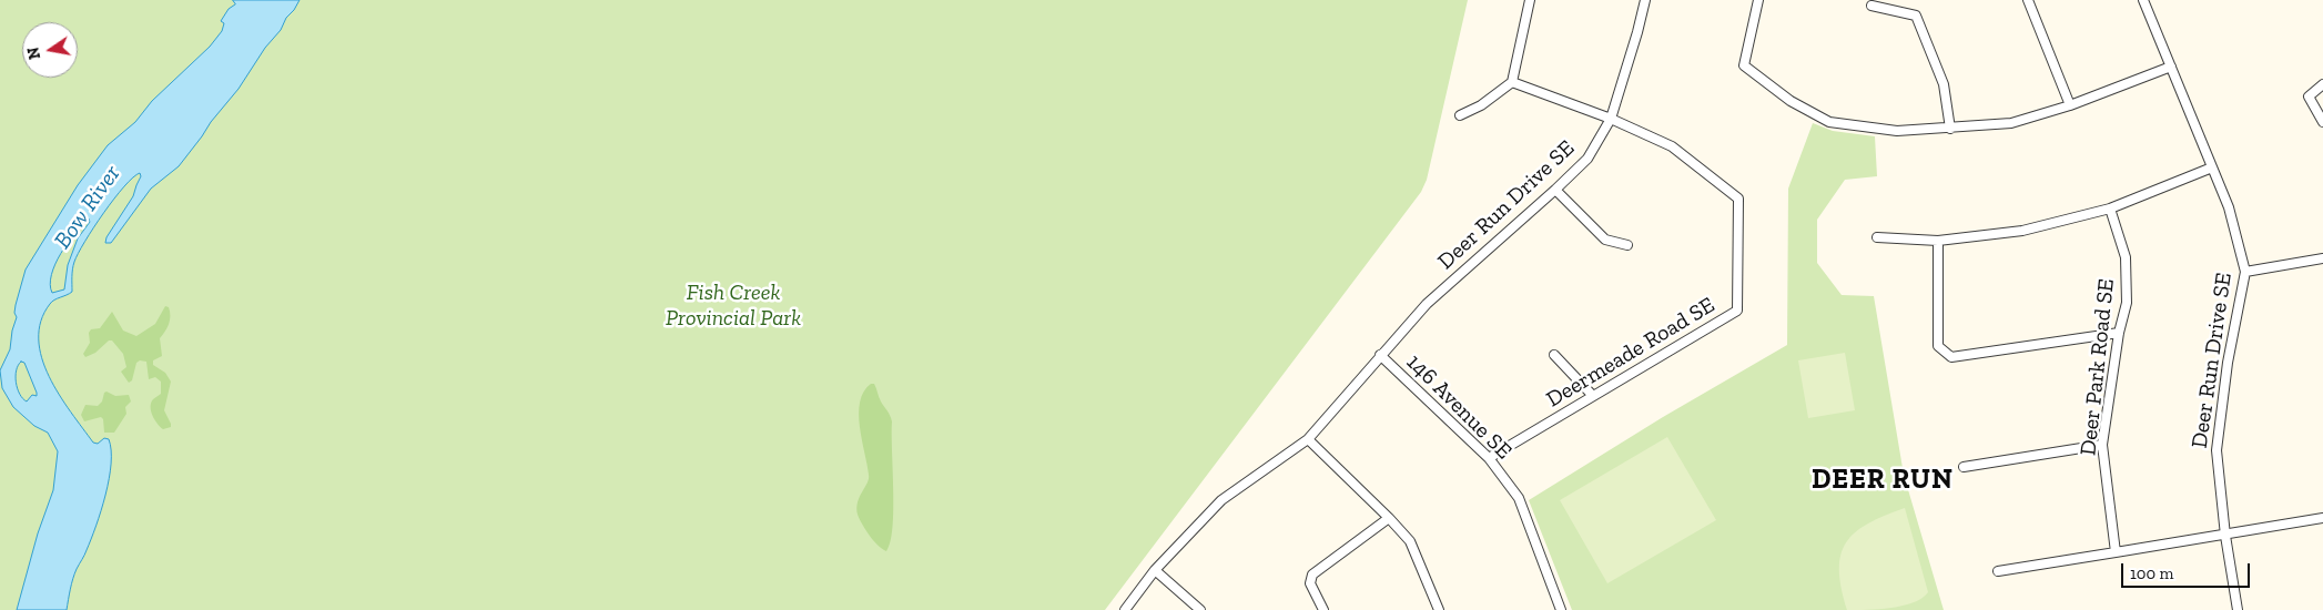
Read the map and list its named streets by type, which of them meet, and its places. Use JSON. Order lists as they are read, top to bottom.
{
  "streets": {
    "street": [
      "Deer Run Drive SE",
      "Deermeade Road SE",
      "Deer Park Road SE",
      "146 Avenue SE"
    ]
  },
  "crossings": [
    ["Deer Run Drive SE", "Deermeade Road SE"],
    ["Deer Run Drive SE", "146 Avenue SE"],
    ["Deermeade Road SE", "146 Avenue SE"]
  ],
  "districts": ["DEER RUN"],
  "water": ["Bow River"],
  "parks": ["Fish Creek Provincial Park"],
  "scale_bar": "100 m",
  "north": "left"
}
